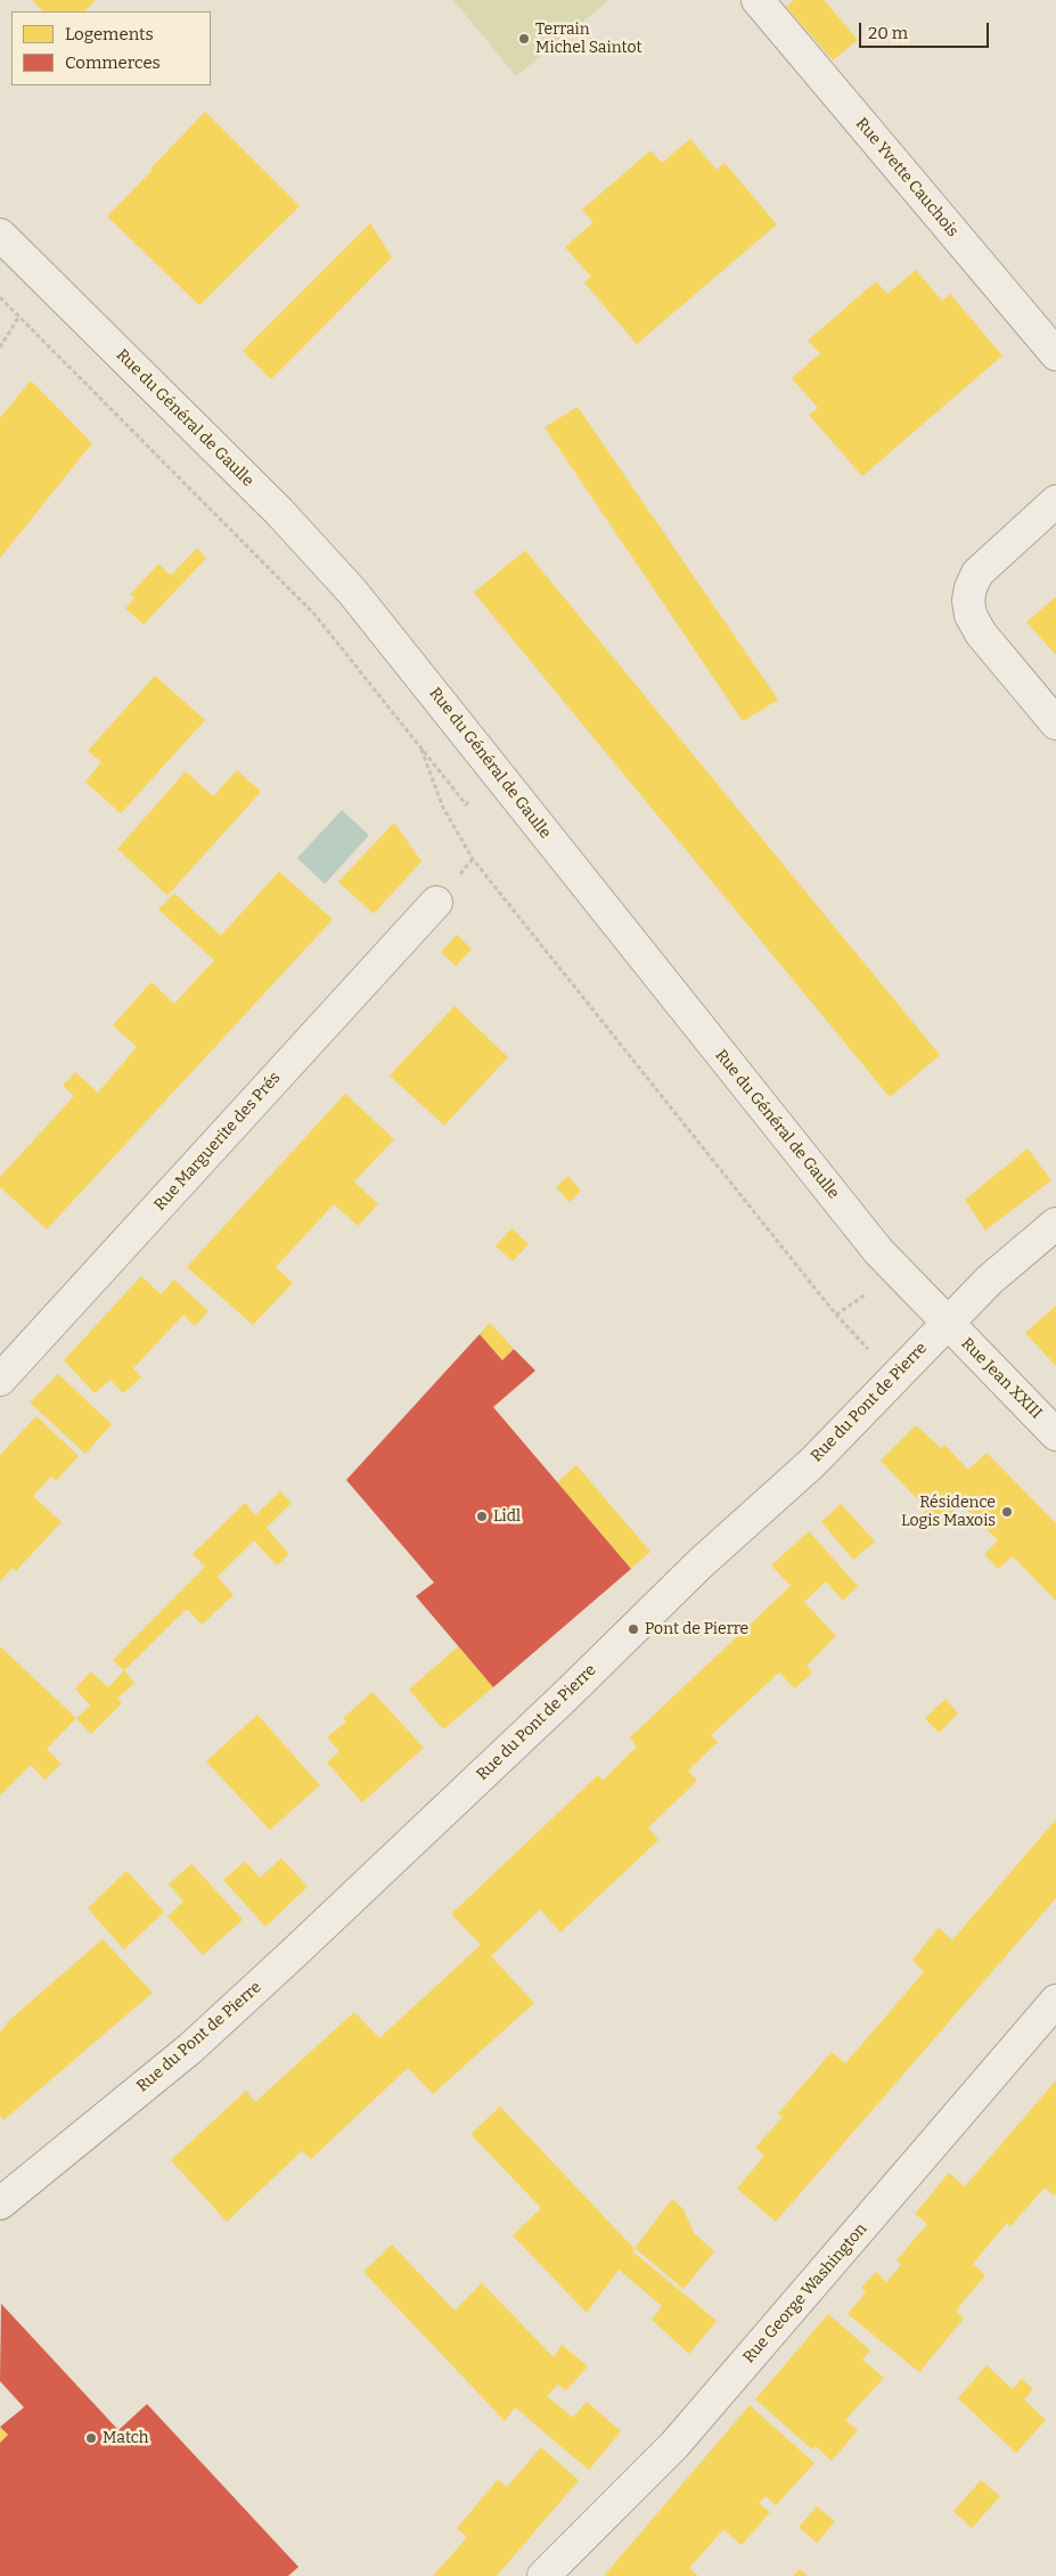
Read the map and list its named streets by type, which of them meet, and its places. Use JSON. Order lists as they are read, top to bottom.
{
  "streets": {
    "street": [
      "Rue Yvette Cauchois",
      "Rue du Général de Gaulle",
      "Rue Marguerite des Prés",
      "Rue Jean XXIII",
      "Rue du Pont de Pierre",
      "Rue George Washington"
    ]
  },
  "crossings": [
    ["Rue du Général de Gaulle", "Rue Jean XXIII"],
    ["Rue du Général de Gaulle", "Rue du Pont de Pierre"],
    ["Rue Jean XXIII", "Rue du Pont de Pierre"]
  ],
  "places": [
    "Terrain Michel Saintot",
    "Résidence Logis Maxois",
    "Lidl",
    "Pont de Pierre",
    "Match"
  ],
  "legend": ["Logements", "Commerces"],
  "scale_bar": "20 m"
}
